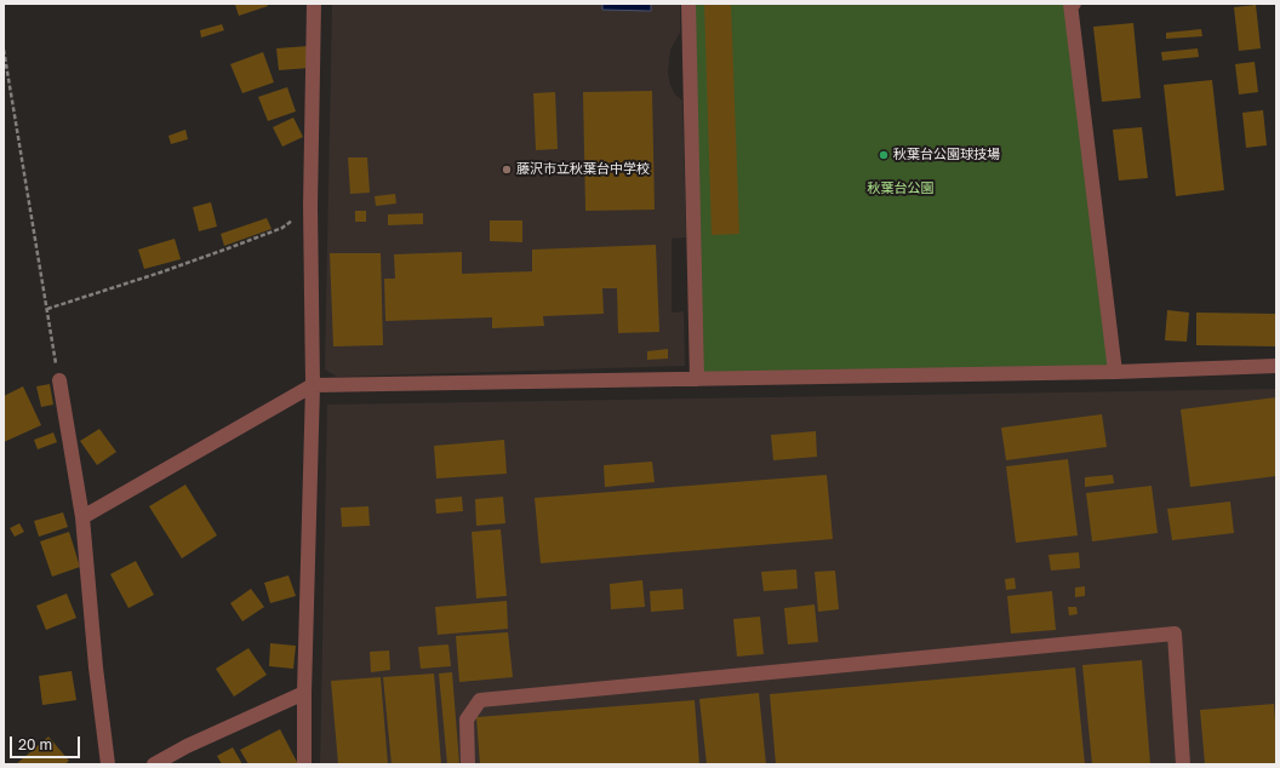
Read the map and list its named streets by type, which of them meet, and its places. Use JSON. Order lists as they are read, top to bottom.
{
  "parks": ["秋葉台公園"],
  "places": ["秋葉台公園球技場", "藤沢市立秋葉台中学校"],
  "scale_bar": "20 m"
}
